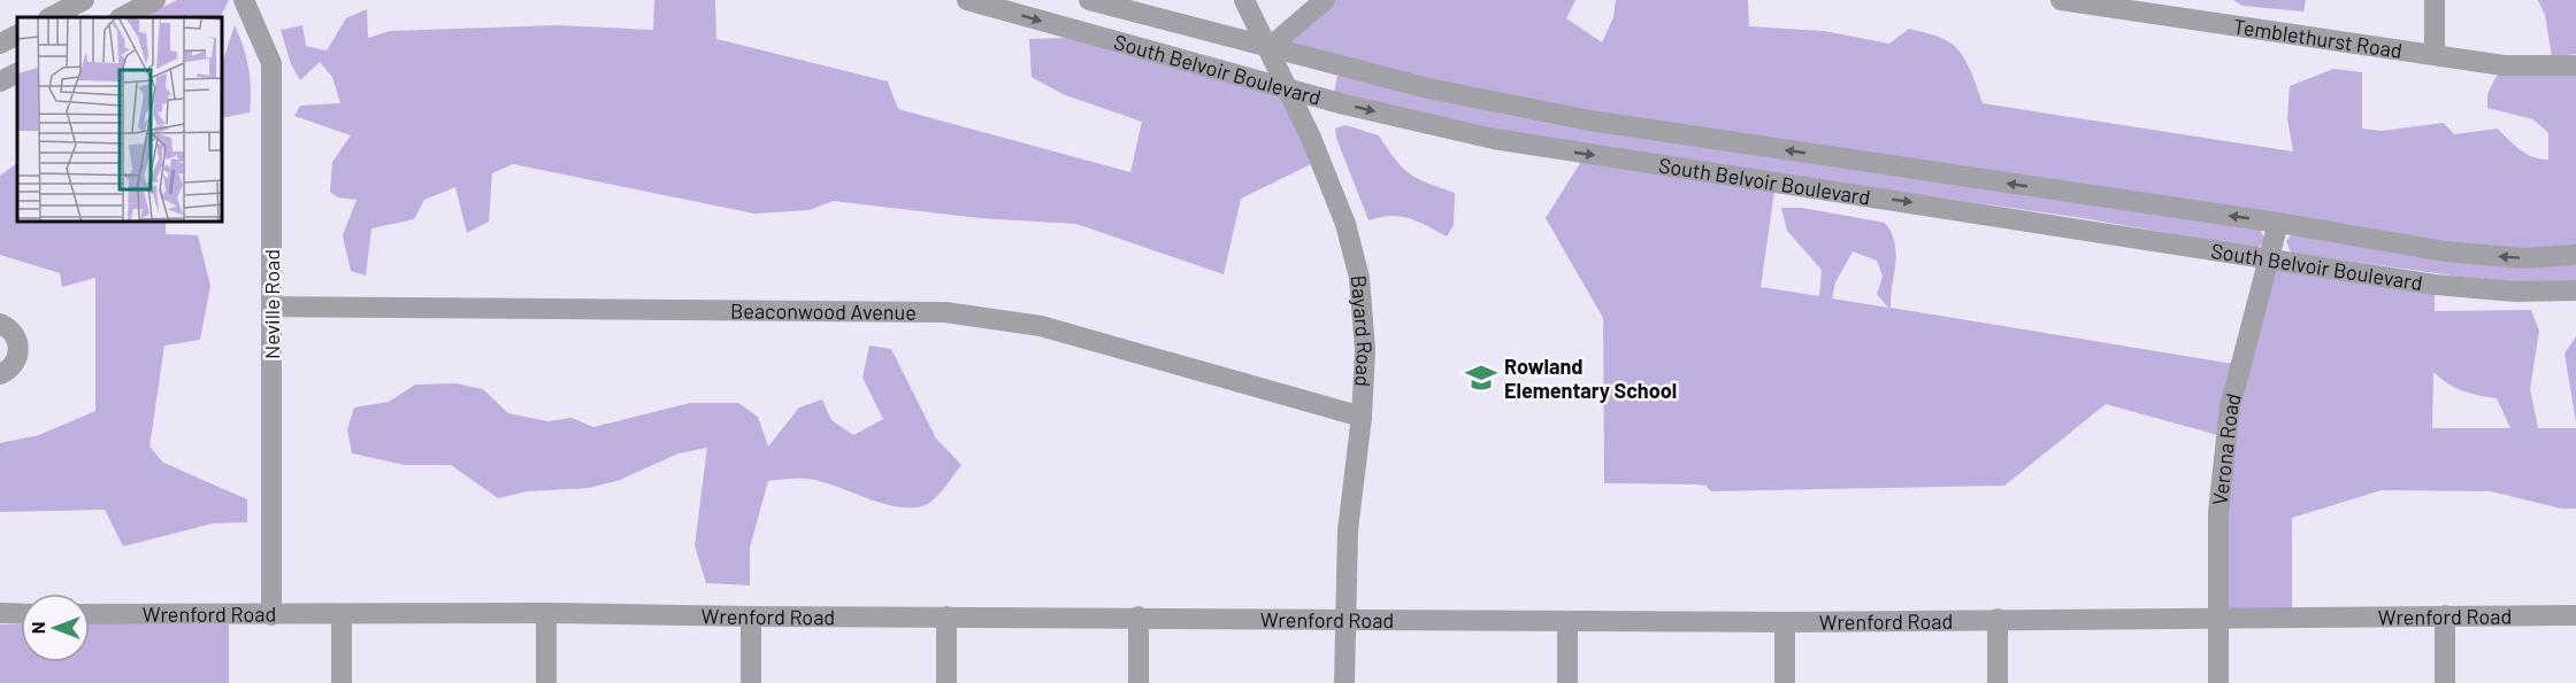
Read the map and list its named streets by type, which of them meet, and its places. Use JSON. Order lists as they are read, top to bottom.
{
  "streets": {
    "street": [
      "Temblethurst Road",
      "South Belvoir Boulevard",
      "Neville Road",
      "Beaconwood Avenue",
      "Bayard Road",
      "Verona Road",
      "Wrenford Road"
    ]
  },
  "crossings": [
    ["South Belvoir Boulevard", "Bayard Road"],
    ["South Belvoir Boulevard", "Verona Road"],
    ["Neville Road", "Beaconwood Avenue"],
    ["Neville Road", "Wrenford Road"],
    ["Beaconwood Avenue", "Bayard Road"],
    ["Bayard Road", "Wrenford Road"],
    ["Verona Road", "Wrenford Road"]
  ],
  "places": {
    "school or university": ["Rowland Elementary School"]
  },
  "north": "left"
}
